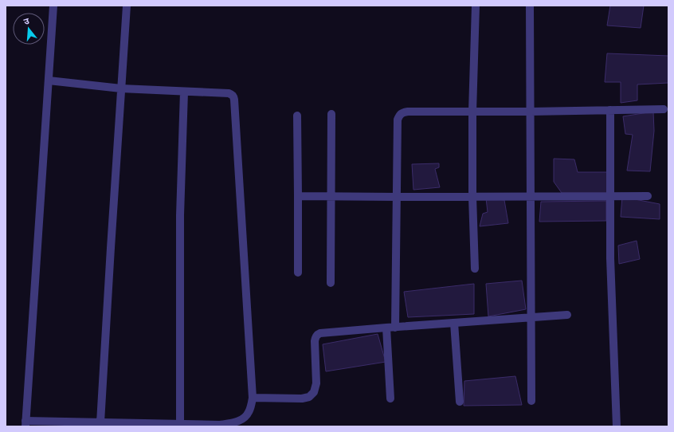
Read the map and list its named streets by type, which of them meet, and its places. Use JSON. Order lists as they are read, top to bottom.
{
  "north": "top"
}
